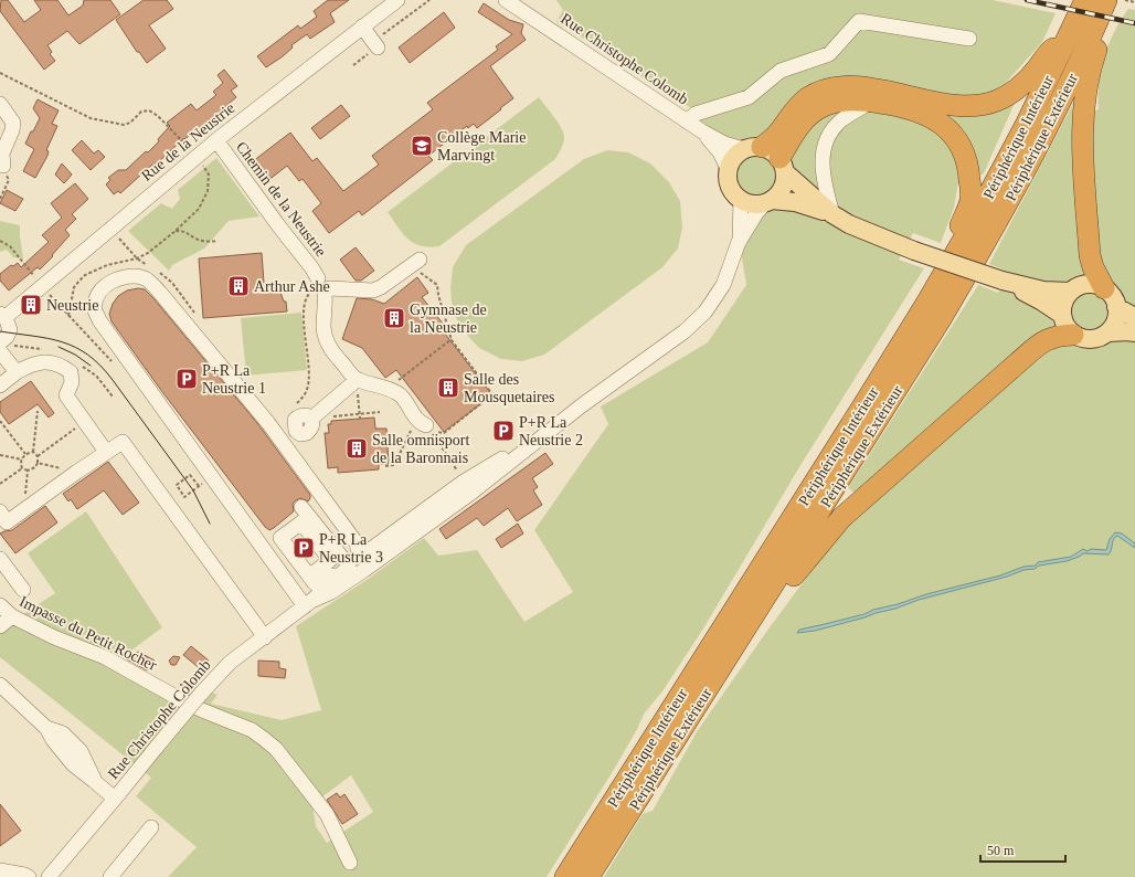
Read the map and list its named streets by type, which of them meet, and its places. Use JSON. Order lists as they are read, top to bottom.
{
  "streets": {
    "highway": ["Périphérique Intérieur", "Périphérique Extérieur"],
    "street": [
      "Rue Christophe Colomb",
      "Rue de la Neustrie",
      "Chemin de la Neustrie",
      "Impasse du Petit Rocher"
    ]
  },
  "crossings": [
    ["Rue de la Neustrie", "Chemin de la Neustrie"]
  ],
  "places": {
    "school or university": ["Collège Marie Marvingt"],
    "building": [
      "Arthur Ashe",
      "Neustrie",
      "Gymnase de la Neustrie",
      "Salle des Mousquetaires",
      "Salle omnisport de la Baronnais"
    ],
    "parking": ["P+R La Neustrie 1", "P+R La Neustrie 2", "P+R La Neustrie 3"]
  },
  "scale_bar": "50 m"
}
